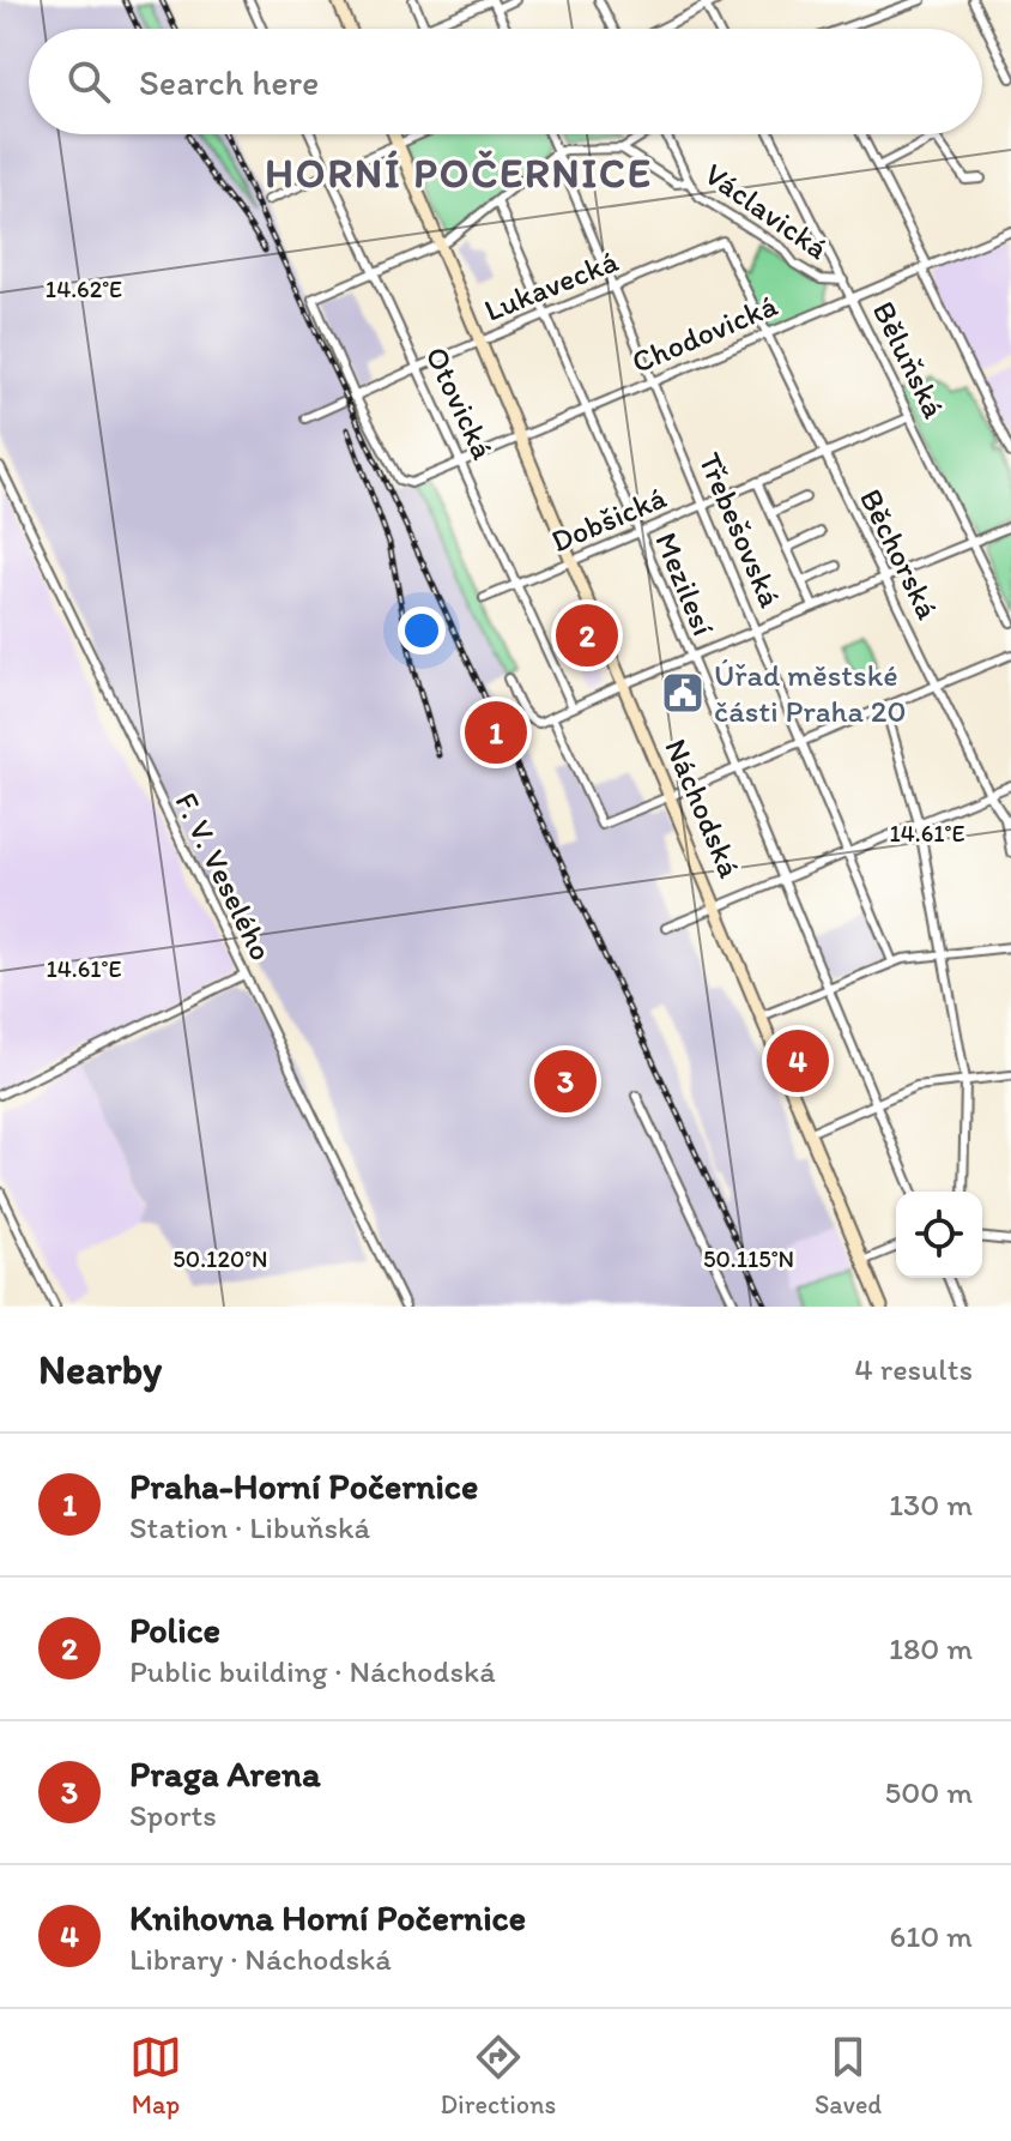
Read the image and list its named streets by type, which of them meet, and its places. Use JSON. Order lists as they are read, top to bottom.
{
  "streets": {
    "main road": ["Náchodská"],
    "street": [
      "Václavická",
      "Lukavecká",
      "Chodovická",
      "Běluňská",
      "Otovická",
      "Dobšická",
      "Třebešovská",
      "Běchorská",
      "Mezilesí",
      "F. V. Veselého"
    ]
  },
  "crossings": [
    ["Václavická", "Běluňská"],
    ["Lukavecká", "Chodovická"],
    ["Lukavecká", "Otovická"],
    ["Lukavecká", "Třebešovská"],
    ["Lukavecká", "Běchorská"],
    ["Lukavecká", "Mezilesí"],
    ["Lukavecká", "Náchodská"],
    ["Chodovická", "Běluňská"],
    ["Chodovická", "Otovická"],
    ["Chodovická", "Třebešovská"],
    ["Chodovická", "Běchorská"],
    ["Chodovická", "Mezilesí"],
    ["Chodovická", "Náchodská"],
    ["Běluňská", "Dobšická"],
    ["Otovická", "Dobšická"],
    ["Dobšická", "Třebešovská"],
    ["Dobšická", "Běchorská"],
    ["Dobšická", "Mezilesí"],
    ["Dobšická", "Náchodská"]
  ],
  "districts": ["HORNÍ POČERNICE"],
  "places": {
    "public building": ["Úřad městské části Praha 20"]
  },
  "page": {
    "search": "Search here",
    "pins": [
      "2",
      "1",
      "4",
      "3"
    ],
    "heading": ["Nearby", "4 results"],
    "list": [
      {
        "mark": "1",
        "name": "Praha-Horní Počernice",
        "note": "Station · Libuňská",
        "value": "130 m"
      },
      {
        "mark": "2",
        "name": "Police",
        "note": "Public building · Náchodská",
        "value": "180 m"
      },
      {
        "mark": "3",
        "name": "Praga Arena",
        "note": "Sports",
        "value": "500 m"
      },
      {
        "mark": "4",
        "name": "Knihovna Horní Počernice",
        "note": "Library · Náchodská",
        "value": "610 m"
      }
    ],
    "nav": ["Map", "Directions", "Saved"]
  },
  "coordinates": [
    "14.62°E",
    "14.61°E",
    "50.120°N",
    "50.115°N"
  ]
}
